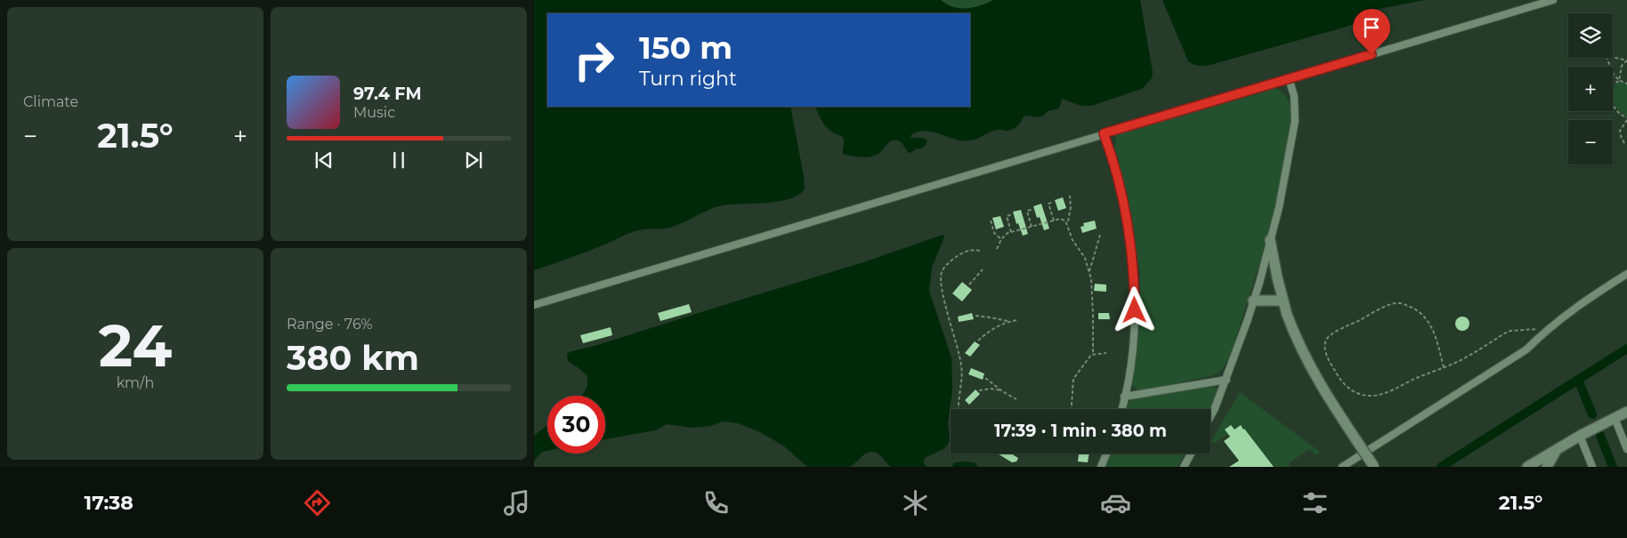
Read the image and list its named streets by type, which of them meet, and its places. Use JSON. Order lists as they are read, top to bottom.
{
  "page": {
    "tile": [
      "Climate",
      ["24", "km/h"],
      ["Range · 76%", "380 km"]
    ],
    "map_buttons": ["+", "−"],
    "turn": ["150 m", "Turn right"],
    "song": ["97.4 FM", "Music"],
    "heat": ["−", "21.5°", "+"],
    "limit": "30",
    "trip": "17:39 · 1 min · 380 m",
    "tabs": ["17:38", "21.5°"]
  }
}
